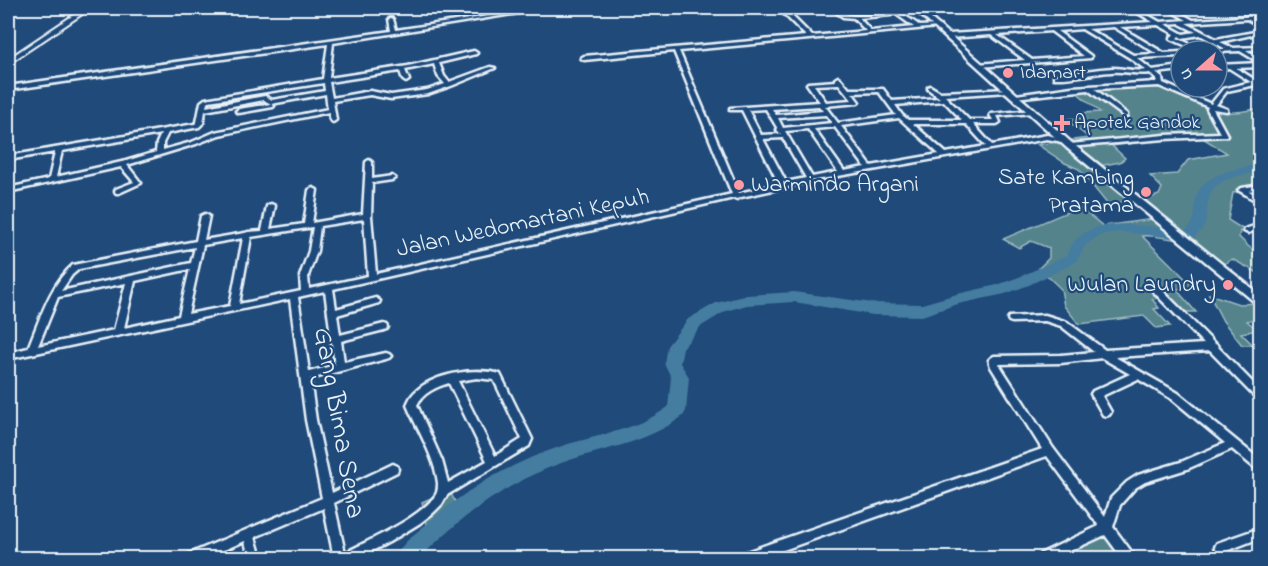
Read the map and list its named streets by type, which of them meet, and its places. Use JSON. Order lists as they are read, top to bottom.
{
  "streets": {
    "street": ["Jalan Wedomartani Kepuh", "Gang Bima Sena"]
  },
  "crossings": [
    ["Jalan Wedomartani Kepuh", "Gang Bima Sena"]
  ],
  "places": {
    "other": [
      "Idamart",
      "Warmindo Argani",
      "Sate Kambing Pratama",
      "Wulan Laundry"
    ],
    "health": ["Apotek Gandok"]
  },
  "north": "left"
}
